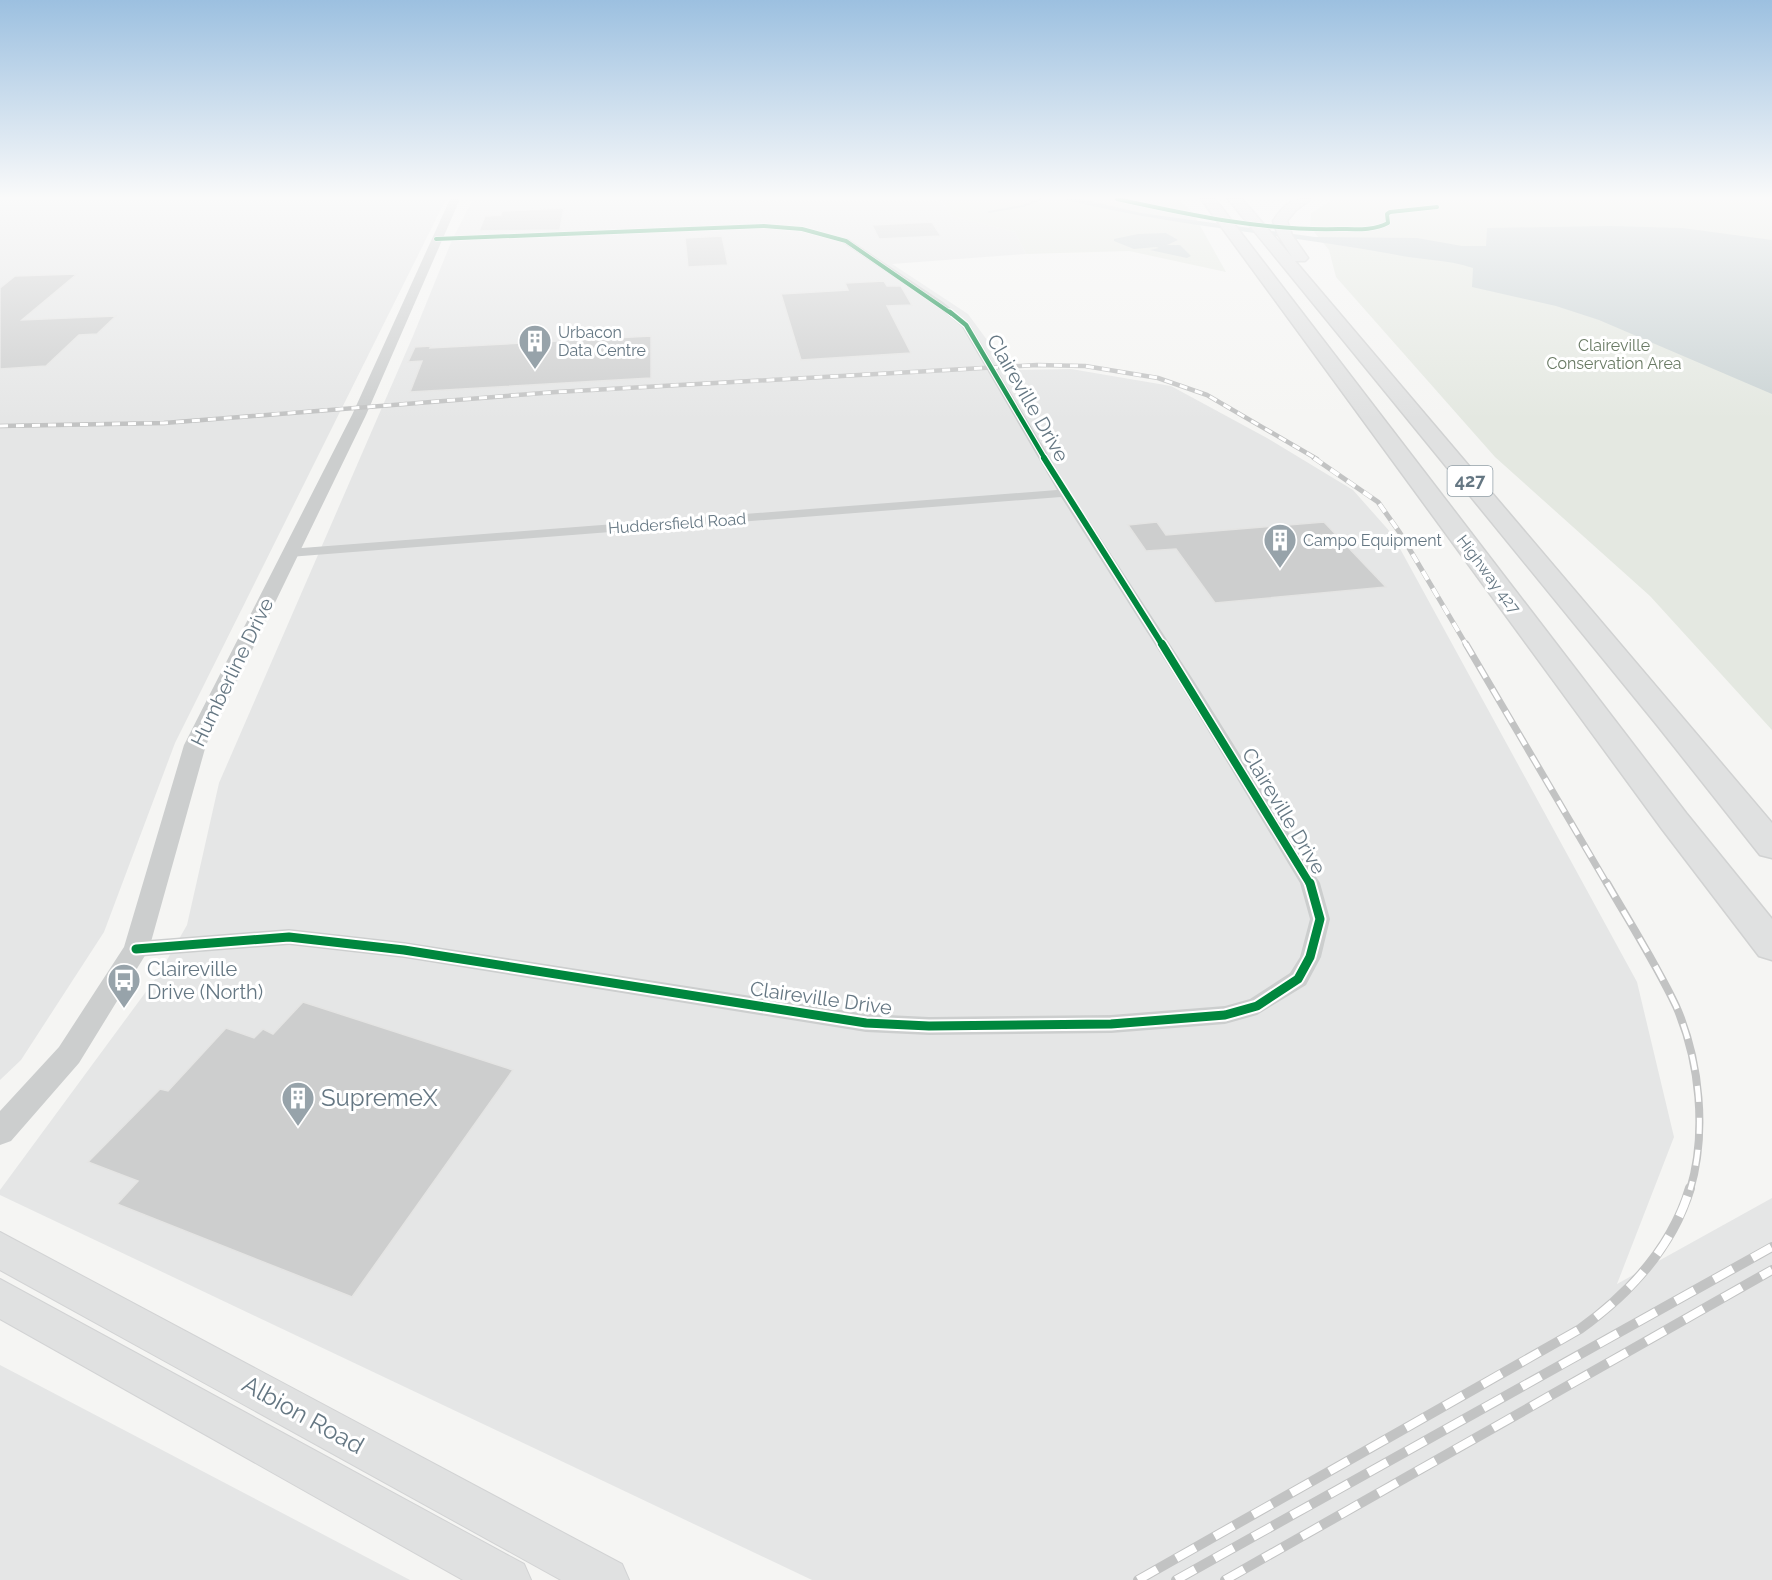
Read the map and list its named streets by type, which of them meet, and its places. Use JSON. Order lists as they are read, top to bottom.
{
  "streets": {
    "highway": ["427", "Highway 427"],
    "main road": ["Albion Road"],
    "street": ["Claireville Drive", "Huddersfield Road", "Humberline Drive"]
  },
  "crossings": [
    ["Claireville Drive", "Huddersfield Road"],
    ["Claireville Drive", "Humberline Drive"],
    ["Huddersfield Road", "Humberline Drive"]
  ],
  "parks": ["Claireville Conservation Area"],
  "places": {
    "building": ["Urbacon Data Centre", "Campo Equipment", "SupremeX"],
    "bus stop": ["Claireville Drive (North)"]
  }
}
